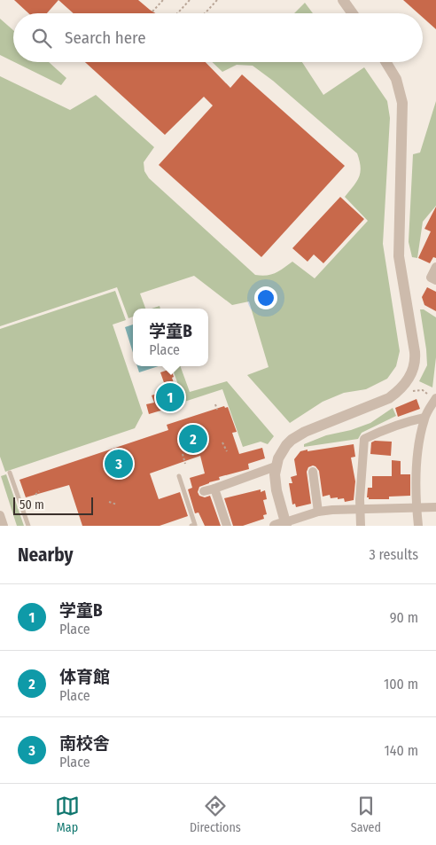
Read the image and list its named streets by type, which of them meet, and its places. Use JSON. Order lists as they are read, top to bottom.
{
  "scale_bar": "50 m",
  "page": {
    "search": "Search here",
    "popup": ["学童B", "Place"],
    "pins": ["1", "2", "3"],
    "scale": "50 m",
    "heading": ["Nearby", "3 results"],
    "list": [
      {
        "mark": "1",
        "name": "学童B",
        "note": "Place",
        "value": "90 m"
      },
      {
        "mark": "2",
        "name": "体育館",
        "note": "Place",
        "value": "100 m"
      },
      {
        "mark": "3",
        "name": "南校舎",
        "note": "Place",
        "value": "140 m"
      }
    ],
    "nav": ["Map", "Directions", "Saved"]
  }
}
